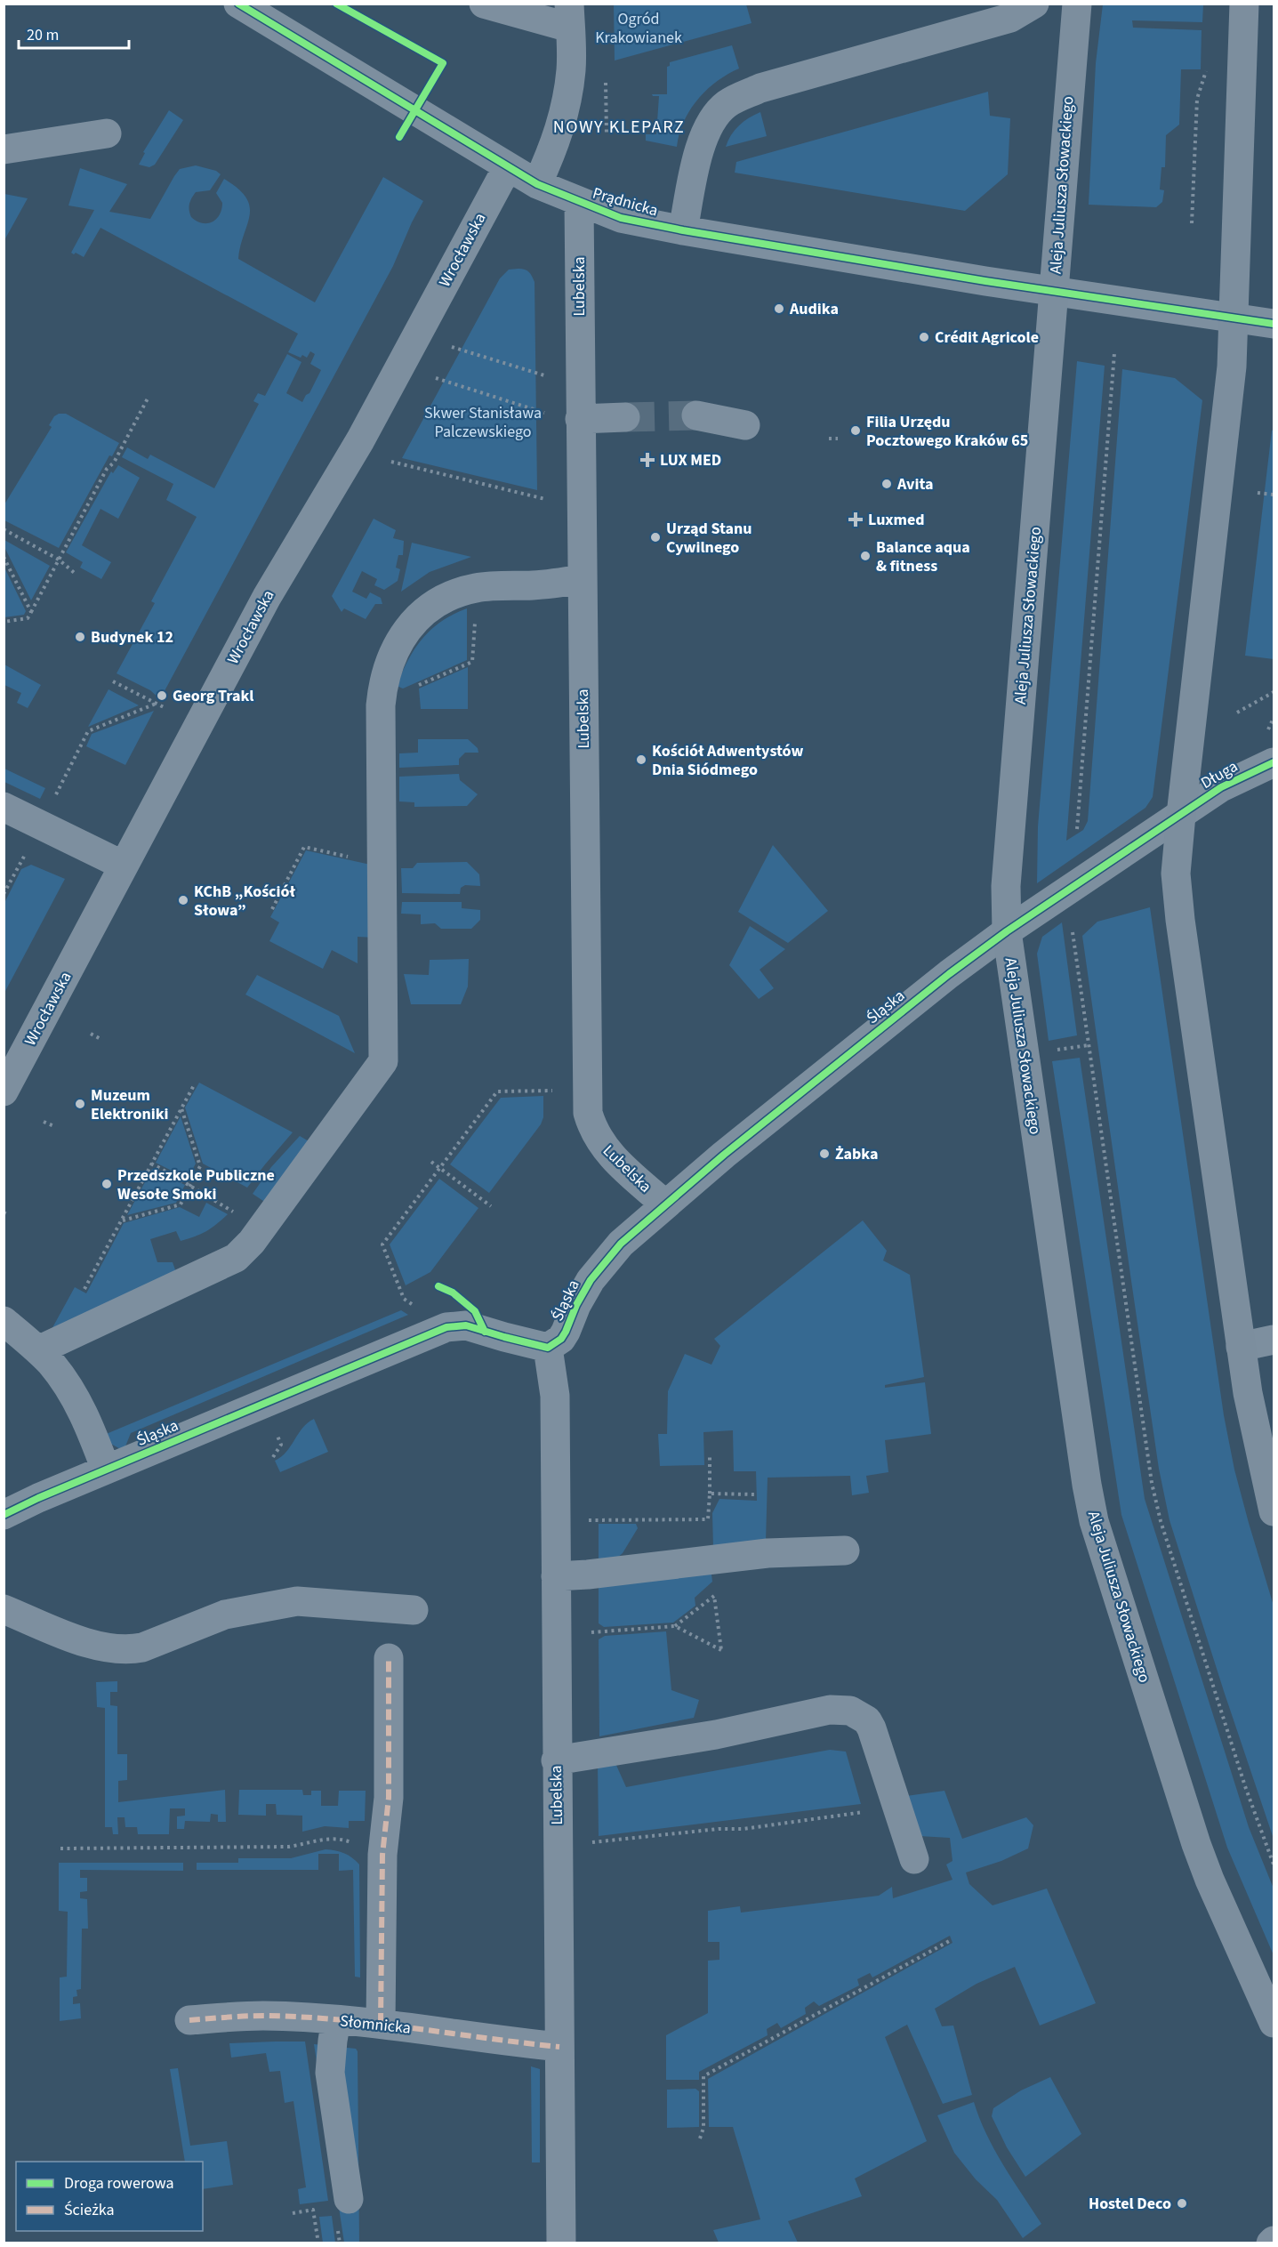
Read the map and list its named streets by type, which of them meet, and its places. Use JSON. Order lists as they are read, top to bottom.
{
  "streets": {
    "main road": ["Aleja Juliusza Słowackiego"],
    "street": [
      "Prądnicka",
      "Wrocławska",
      "Lubelska",
      "Długa",
      "Śląska",
      "Słomnicka"
    ]
  },
  "crossings": [
    ["Aleja Juliusza Słowackiego", "Prądnicka"],
    ["Aleja Juliusza Słowackiego", "Długa"],
    ["Aleja Juliusza Słowackiego", "Śląska"],
    ["Prądnicka", "Wrocławska"],
    ["Prądnicka", "Lubelska"],
    ["Lubelska", "Śląska"],
    ["Lubelska", "Słomnicka"],
    ["Długa", "Śląska"]
  ],
  "districts": ["NOWY KLEPARZ"],
  "parks": ["Ogród Krakowianek", "Skwer Stanisława Palczewskiego"],
  "places": {
    "other": [
      "Audika",
      "Crédit Agricole",
      "Filia Urzędu Pocztowego Kraków 65",
      "Avita",
      "Urząd Stanu Cywilnego",
      "Balance aqua & fitness",
      "Budynek 12",
      "Georg Trakl",
      "Kościół Adwentystów Dnia Siódmego",
      "KChB „Kościół Słowa”",
      "Muzeum Elektroniki",
      "Żabka",
      "Przedszkole Publiczne Wesołe Smoki",
      "Hostel Deco"
    ],
    "health": ["LUX MED", "Luxmed"]
  },
  "legend": ["Droga rowerowa", "Ścieżka"],
  "scale_bar": "20 m"
}
